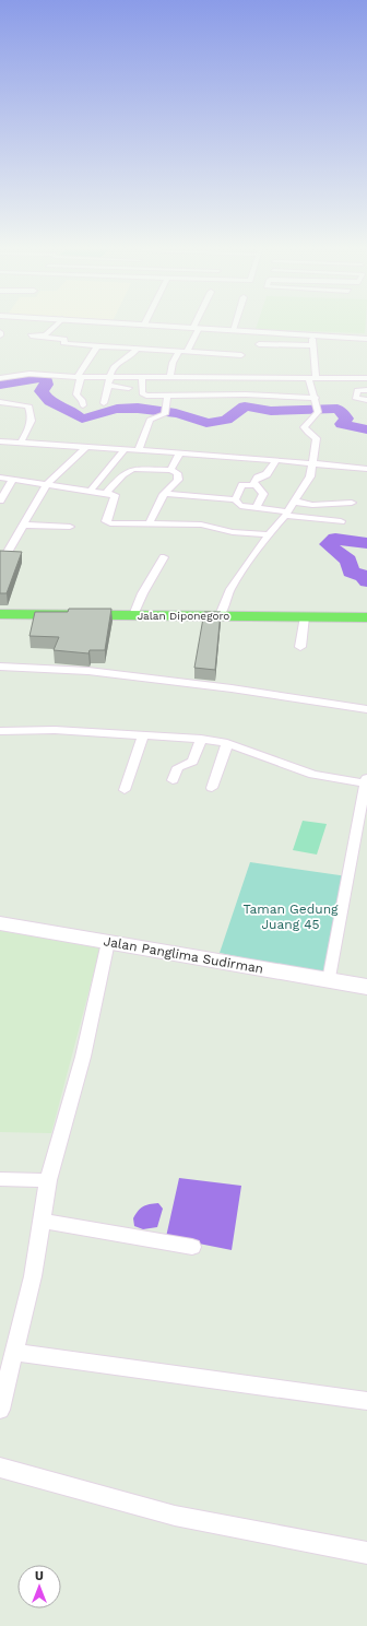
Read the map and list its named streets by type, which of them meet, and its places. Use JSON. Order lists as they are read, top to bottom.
{
  "streets": {
    "main road": ["Jalan Diponegoro", "Jalan Panglima Sudirman"]
  },
  "parks": ["Taman Gedung Juang 45"],
  "north": "top"
}
